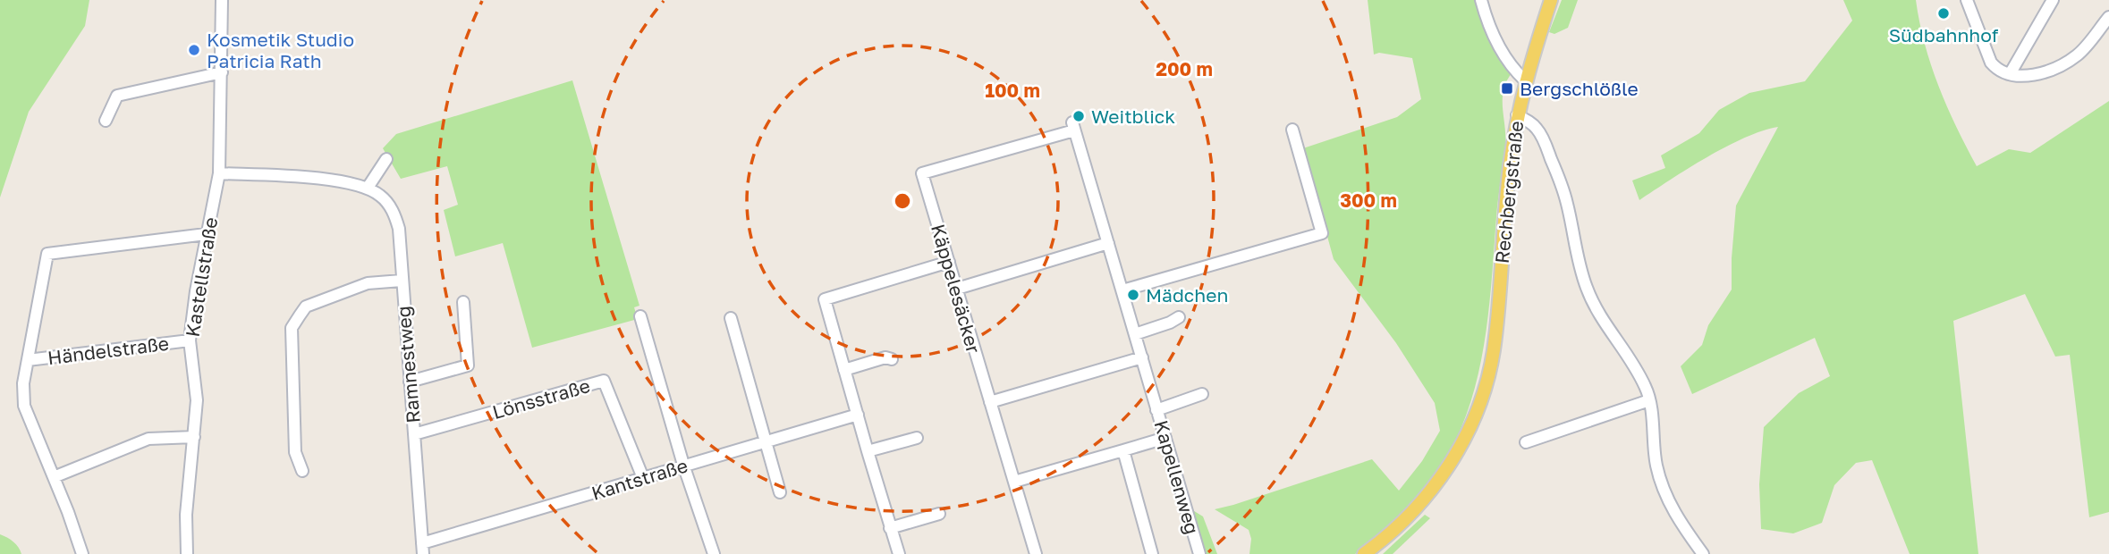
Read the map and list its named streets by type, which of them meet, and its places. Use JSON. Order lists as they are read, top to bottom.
{
  "streets": {
    "main road": ["Rechbergstraße"],
    "street": [
      "Kastellstraße",
      "Käppelesäcker",
      "Händelstraße",
      "Ramnestweg",
      "Lönsstraße",
      "Kapellenweg",
      "Kantstraße"
    ]
  },
  "crossings": [
    ["Kastellstraße", "Händelstraße"],
    ["Ramnestweg", "Lönsstraße"],
    ["Ramnestweg", "Kantstraße"],
    ["Lönsstraße", "Kantstraße"]
  ],
  "places": {
    "other": [
      "Südbahnhof",
      "Kosmetik Studio Patricia Rath",
      "Weitblick",
      "Mädchen"
    ],
    "transit": ["Bergschlößle"]
  },
  "rings": ["200 m", "100 m", "300 m"]
}
